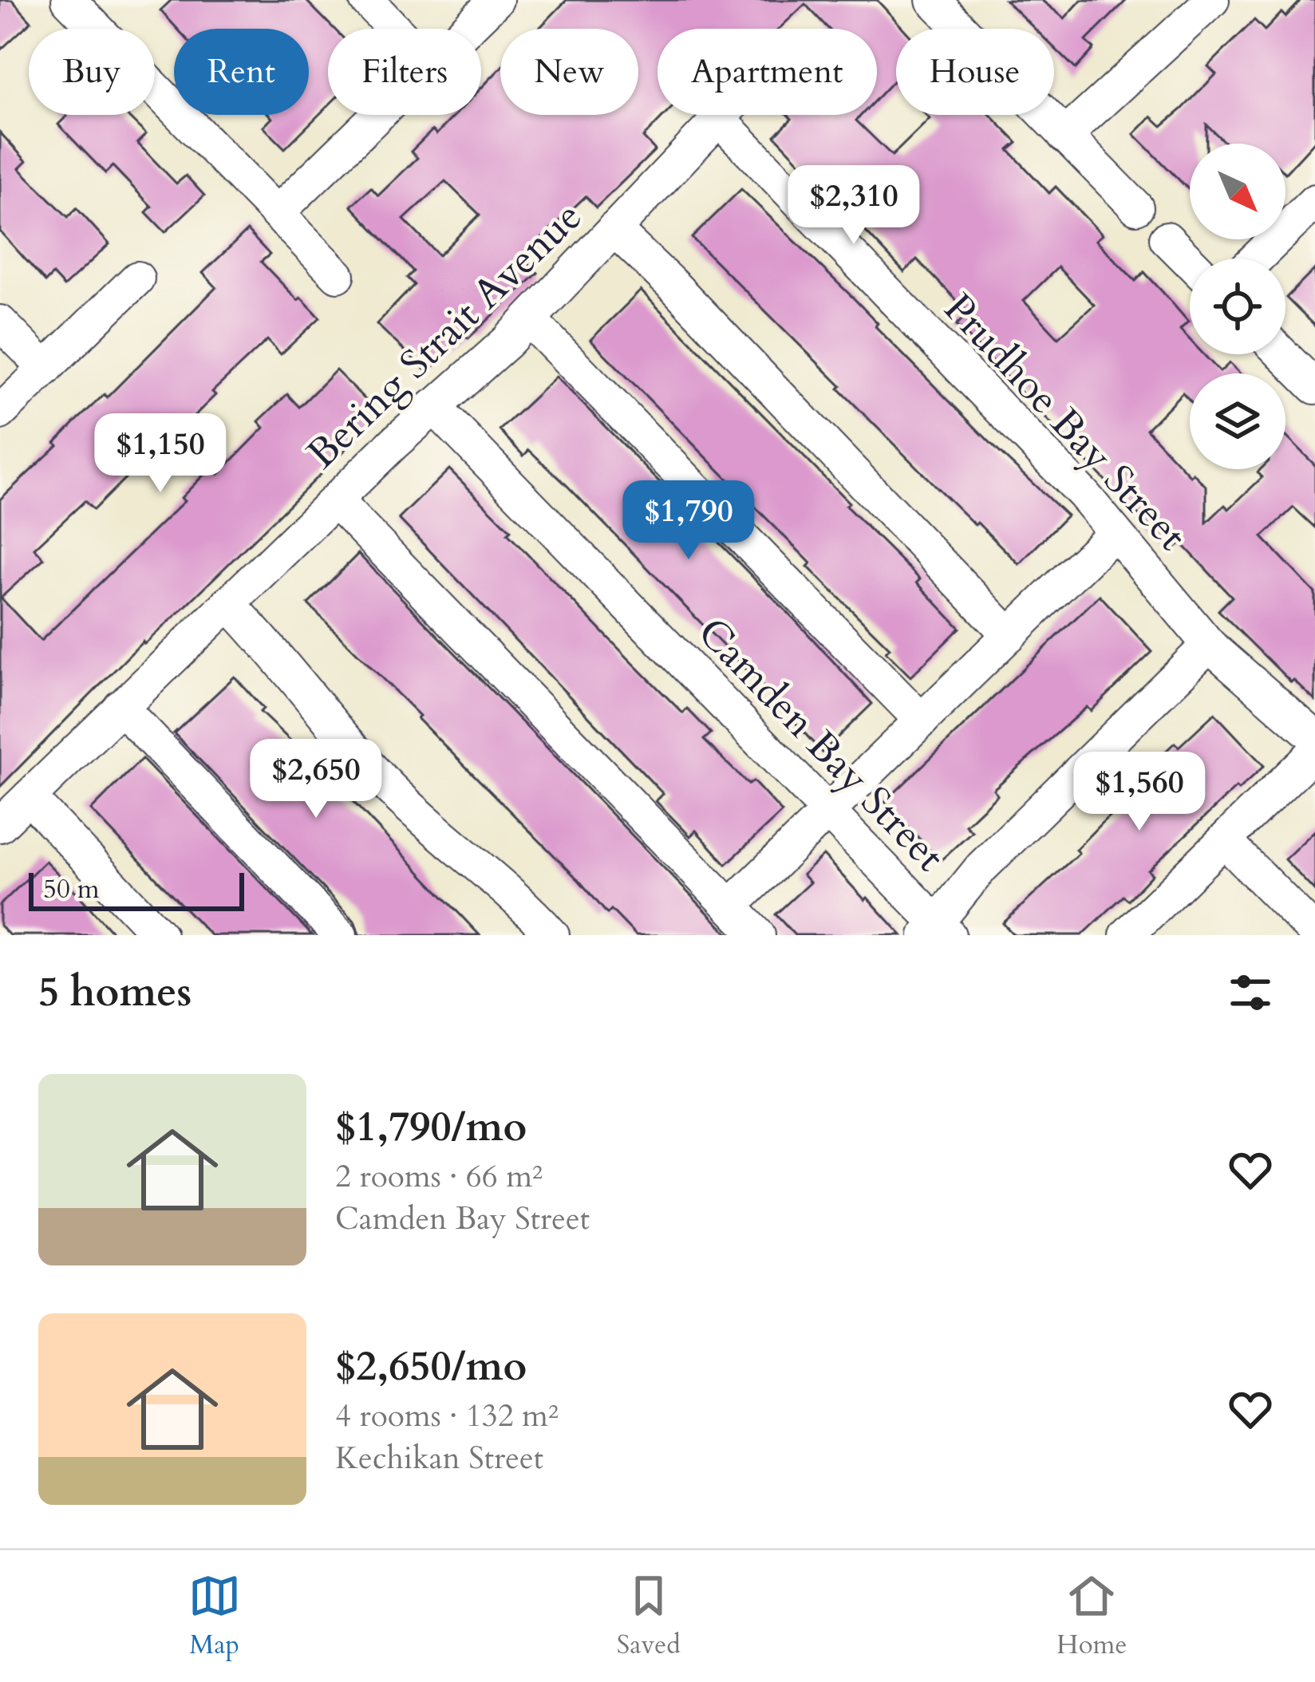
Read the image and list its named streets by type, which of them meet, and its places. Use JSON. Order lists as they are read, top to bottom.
{
  "streets": {
    "street": ["Bering Strait Avenue", "Prudhoe Bay Street", "Camden Bay Street"]
  },
  "crossings": [
    ["Bering Strait Avenue", "Prudhoe Bay Street"],
    ["Bering Strait Avenue", "Camden Bay Street"]
  ],
  "scale_bar": "50 m",
  "north": "bottom right",
  "page": {
    "chip": [
      "Buy",
      "Rent",
      "Filters",
      "New",
      "Apartment",
      "House"
    ],
    "price": [
      "$2,310",
      "$1,150",
      "$1,790",
      "$2,650",
      "$1,560"
    ],
    "scale": "50 m",
    "heading": "5 homes",
    "list": [
      {
        "name": "$1,790/mo",
        "note": "2 rooms · 66 m² · Camden Bay Street"
      },
      {
        "name": "$2,650/mo",
        "note": "4 rooms · 132 m² · Kechikan Street"
      }
    ],
    "tabs": ["Map", "Saved", "Home"]
  }
}
